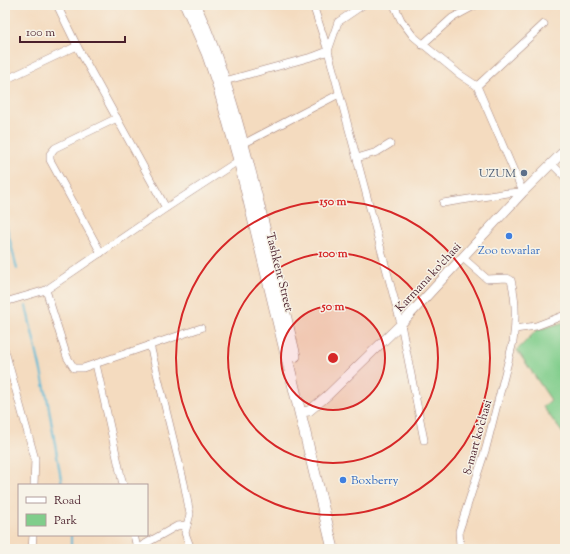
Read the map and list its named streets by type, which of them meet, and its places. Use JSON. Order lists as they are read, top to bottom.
{
  "streets": {
    "highway": ["Tashkent Street"],
    "main road": ["Karmana ko'chasi"],
    "street": ["8-mart ko'chasi"]
  },
  "crossings": [
    ["Tashkent Street", "Karmana ko'chasi"],
    ["Karmana ko'chasi", "8-mart ko'chasi"]
  ],
  "places": ["UZUM", "Zoo tovarlar", "Boxberry"],
  "legend": ["Road", "Park"],
  "scale_bar": "100 m",
  "rings": ["150 m", "100 m", "50 m"]
}
